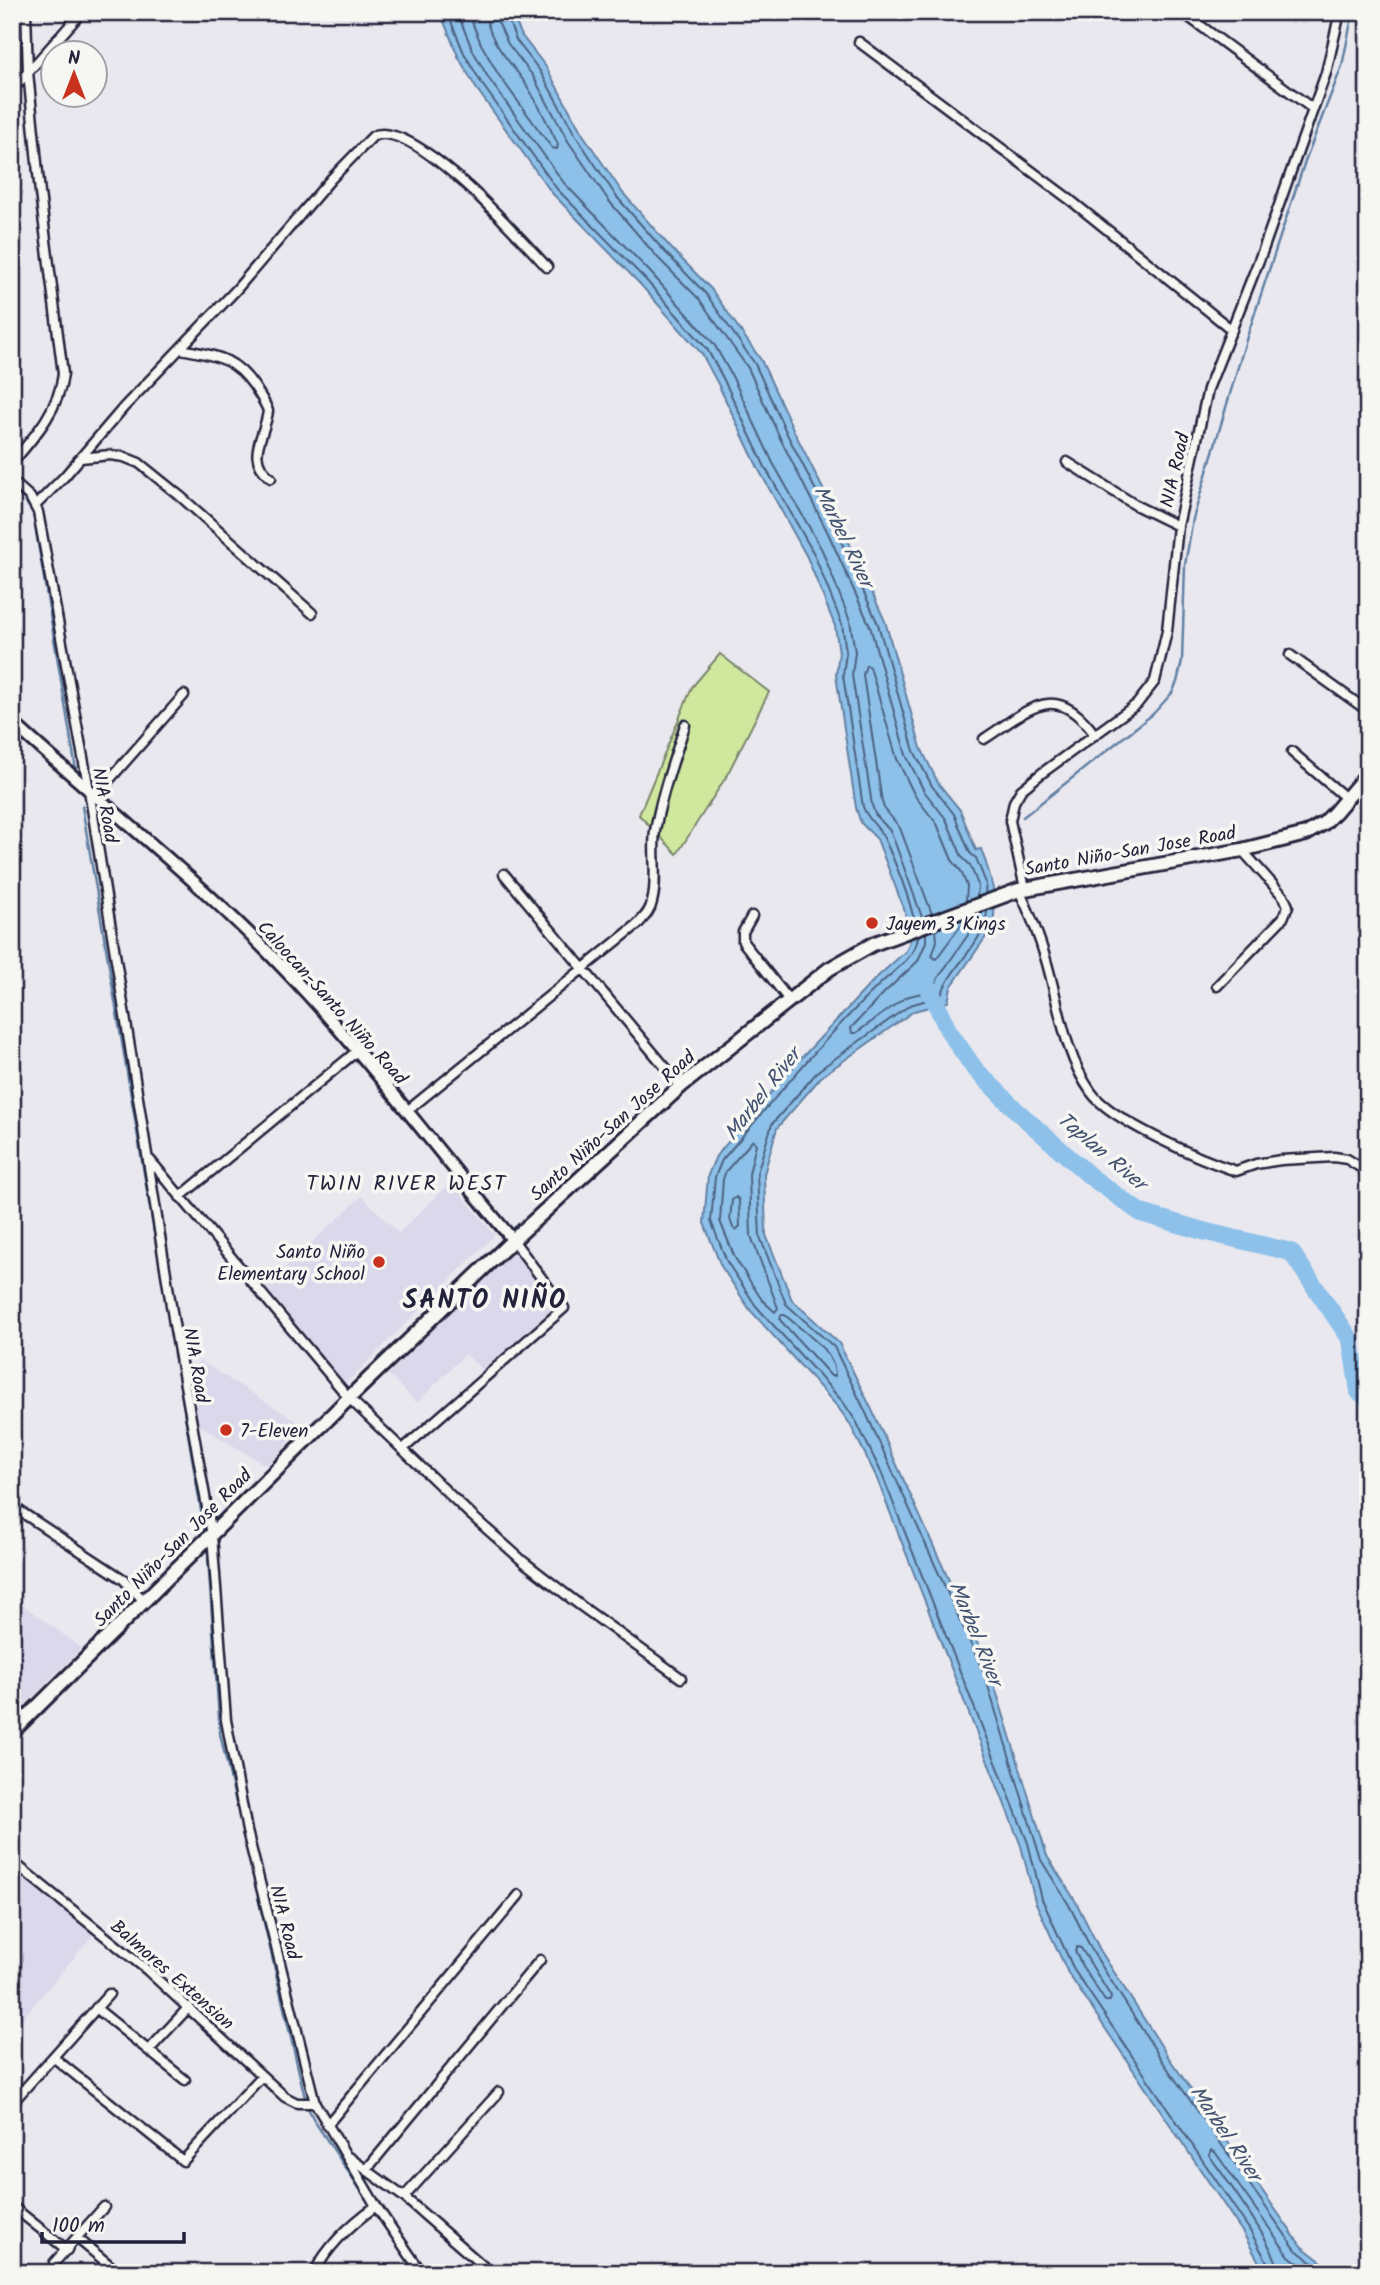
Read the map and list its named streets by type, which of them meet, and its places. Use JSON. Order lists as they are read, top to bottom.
{
  "streets": {
    "main road": ["Santo Niño-San Jose Road"],
    "street": ["NIA Road", "Caloocan-Santo Niño Road", "Balmores Extension"]
  },
  "crossings": [
    ["NIA Road", "Santo Niño-San Jose Road"],
    ["NIA Road", "Caloocan-Santo Niño Road"],
    ["NIA Road", "Balmores Extension"],
    ["Santo Niño-San Jose Road", "Caloocan-Santo Niño Road"]
  ],
  "districts": ["TWIN RIVER WEST", "SANTO NIÑO"],
  "water": ["Marbel River", "Taplan River"],
  "places": ["Jayem 3 Kings", "Santo Niño Elementary School", "7-Eleven"],
  "scale_bar": "100 m",
  "north": "top"
}
